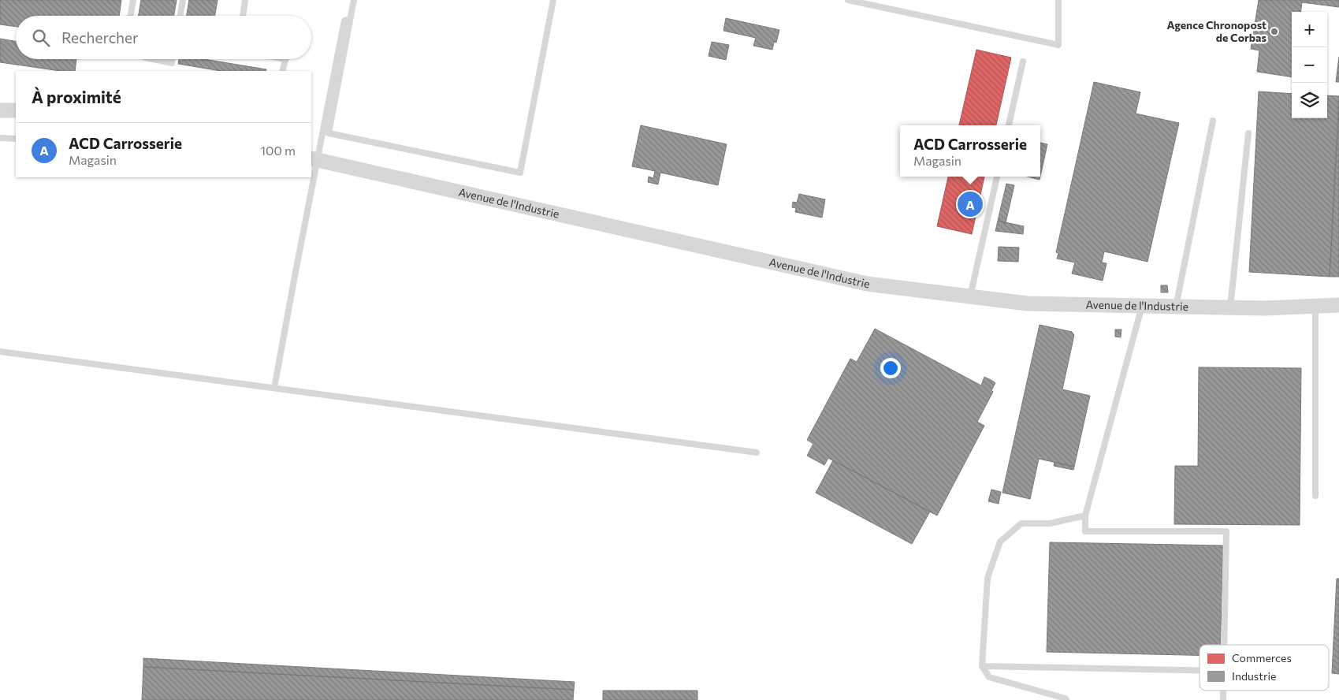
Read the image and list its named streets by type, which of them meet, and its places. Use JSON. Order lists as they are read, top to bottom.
{
  "streets": {
    "street": ["Avenue de l'Industrie"]
  },
  "places": ["Agence Chronopost de Corbas"],
  "legend": ["Commerces", "Industrie"],
  "page": {
    "map_buttons": ["+", "−"],
    "search": "Rechercher",
    "heading": "À proximité",
    "list": [
      {
        "mark": "A",
        "name": "ACD Carrosserie",
        "note": "Magasin",
        "value": "100 m"
      }
    ],
    "popup": ["ACD Carrosserie", "Magasin"],
    "pins": "A"
  }
}
